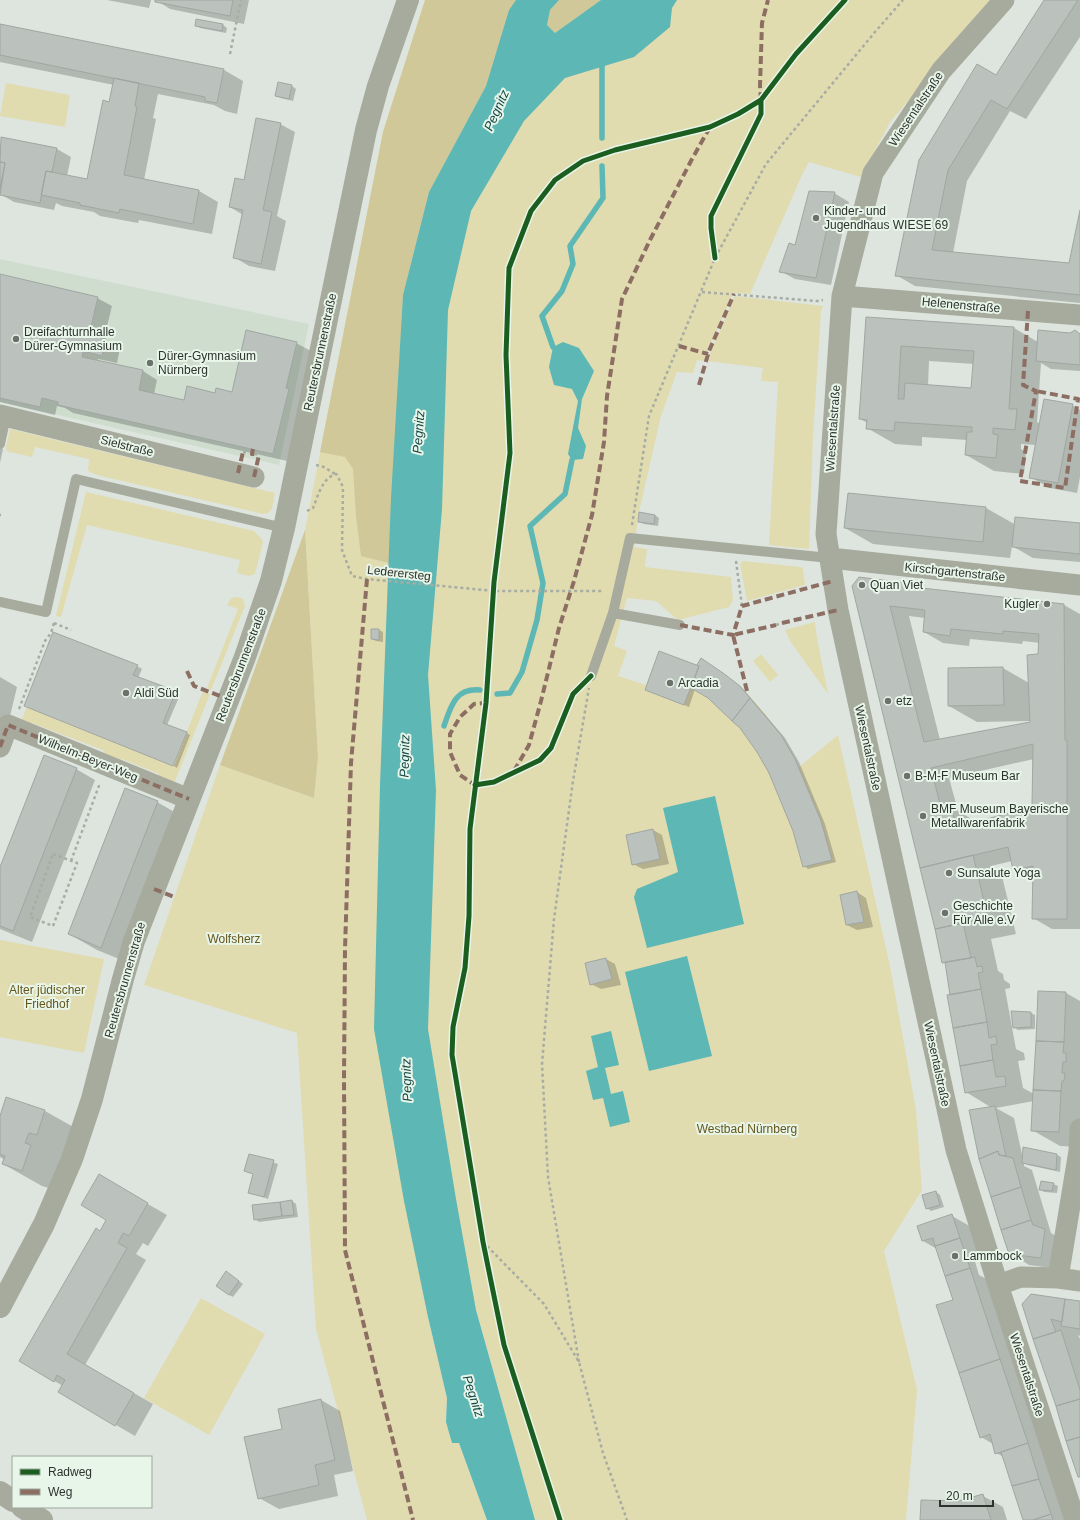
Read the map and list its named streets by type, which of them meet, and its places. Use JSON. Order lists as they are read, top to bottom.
{
  "streets": {
    "street": [
      "Wiesentalstraße",
      "Helenenstraße",
      "Reutersbrunnenstraße",
      "Sielstraße",
      "Kirschgartenstraße",
      "Wilhelm-Beyer-Weg"
    ],
    "path": ["Lederersteg"]
  },
  "crossings": [
    ["Wiesentalstraße", "Helenenstraße"],
    ["Wiesentalstraße", "Kirschgartenstraße"],
    ["Reutersbrunnenstraße", "Wilhelm-Beyer-Weg"]
  ],
  "water": ["Pegnitz"],
  "parks": ["Wolfsherz", "Alter jüdischer Friedhof", "Westbad Nürnberg"],
  "places": [
    "Kinder- und Jugendhaus WIESE 69",
    "Dreifachturnhalle Dürer-Gymnasium",
    "Dürer-Gymnasium Nürnberg",
    "Quan Viet",
    "Kugler",
    "Arcadia",
    "Aldi Süd",
    "etz",
    "B-M-F Museum Bar",
    "BMF Museum Bayerische Metallwarenfabrik",
    "Sunsalute Yoga",
    "Geschichte Für Alle e.V",
    "Lammbock"
  ],
  "legend": ["Radweg", "Weg"],
  "scale_bar": "20 m"
}
